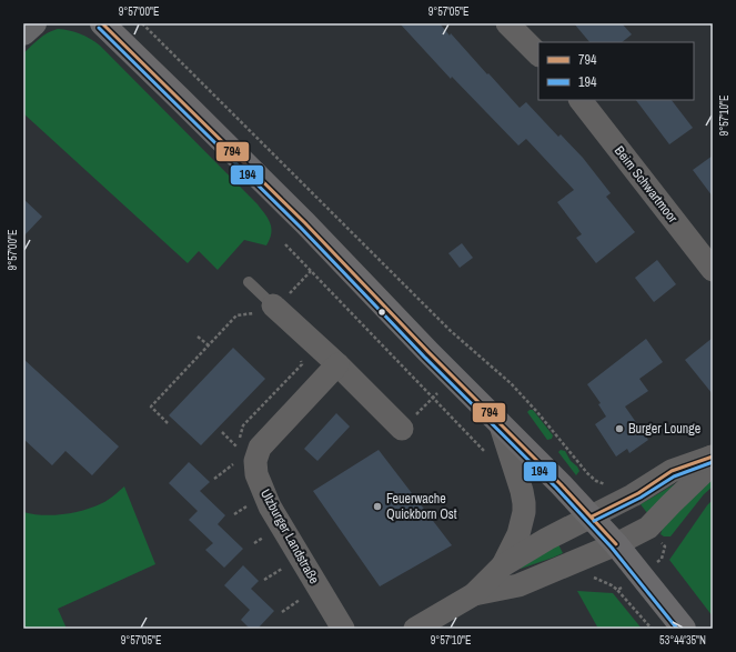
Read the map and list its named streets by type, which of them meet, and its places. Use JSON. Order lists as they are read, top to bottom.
{
  "streets": {
    "street": ["Beim Schwartmoor", "Ulzburger Landstraße"]
  },
  "places": ["Burger Lounge", "Feuerwache Quickborn Ost"],
  "lines": ["transit line 794", "transit line 194"],
  "legend": ["794", "194"],
  "coordinates": [
    "9°57'00\"E",
    "9°57'05\"E",
    "9°57'10\"E",
    "53°44'35\"N"
  ]
}
